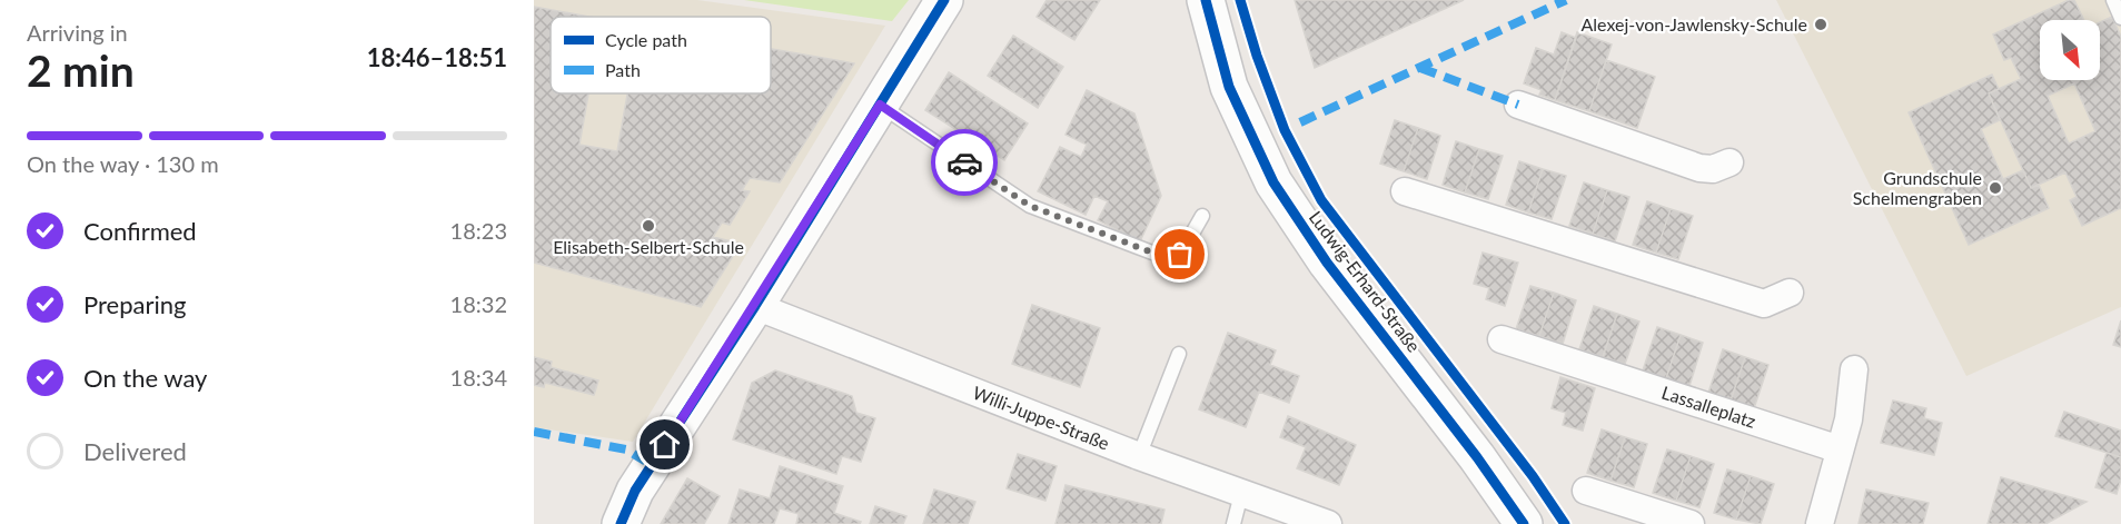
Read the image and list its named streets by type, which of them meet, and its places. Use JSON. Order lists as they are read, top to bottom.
{
  "streets": {
    "street": ["Ludwig-Erhard-Straße", "Lassalleplatz", "Willi-Juppe-Straße"]
  },
  "places": ["Alexej-von-Jawlensky-Schule", "Grundschule Schelmengraben", "Elisabeth-Selbert-Schule"],
  "legend": ["Cycle path", "Path"],
  "north": "bottom right",
  "page": {
    "heading": ["2 min", "Arriving in", "18:46–18:51"],
    "bar": "On the way · 130 m",
    "list": [
      ["Confirmed", "18:23"],
      ["Preparing", "18:32"],
      ["On the way", "18:34"],
      "Delivered"
    ]
  }
}
